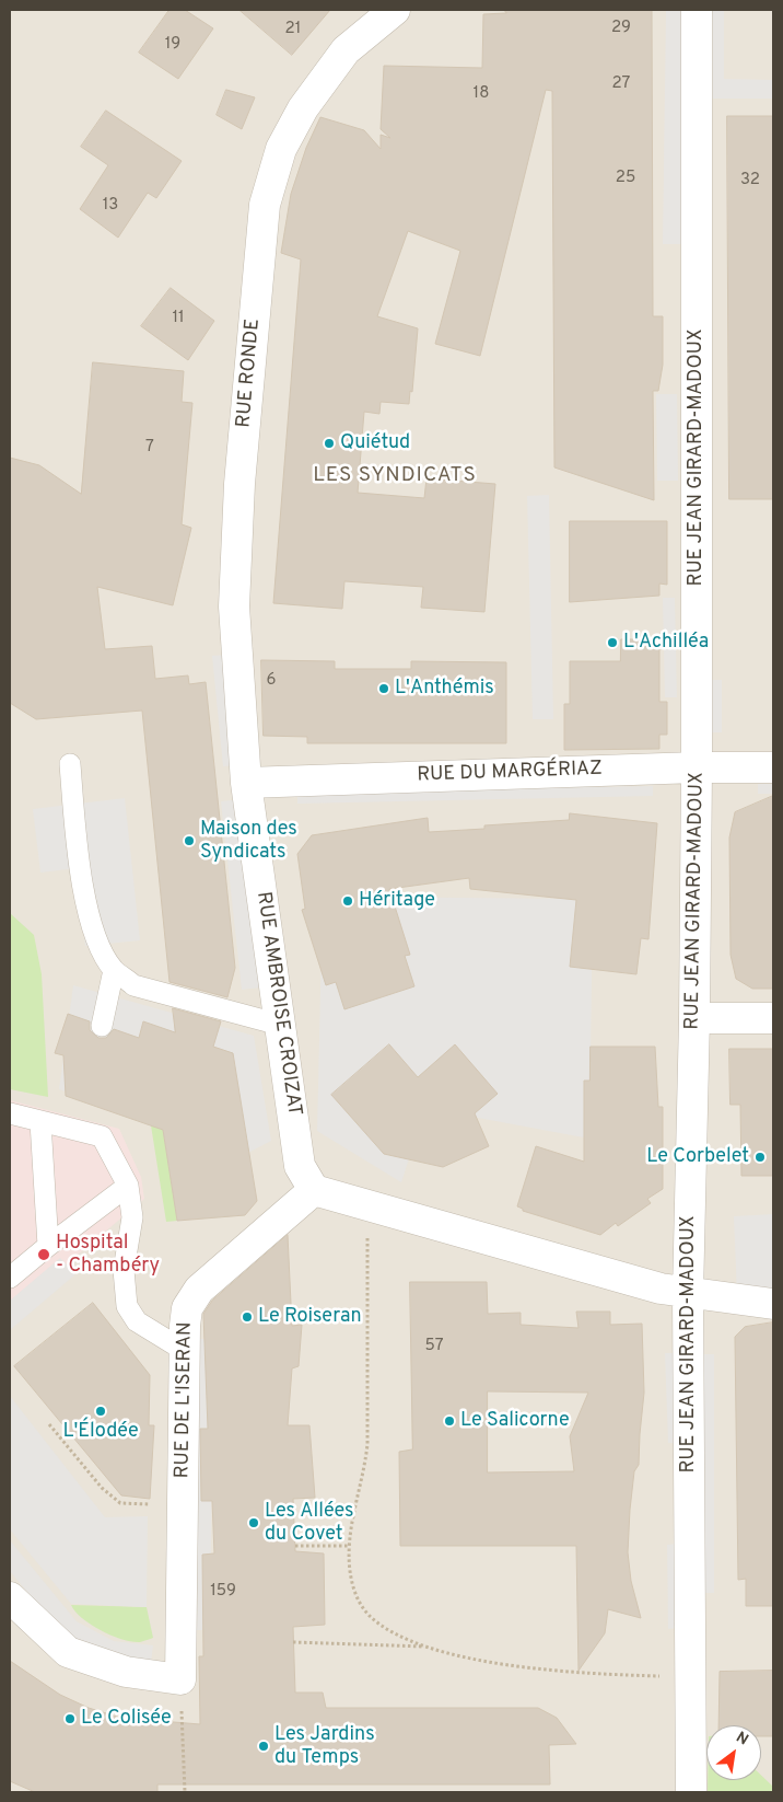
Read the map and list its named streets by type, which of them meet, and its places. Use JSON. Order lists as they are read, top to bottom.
{
  "streets": {
    "street": [
      "RUE RONDE",
      "RUE JEAN GIRARD-MADOUX",
      "RUE DU MARGÉRIAZ",
      "RUE AMBROISE CROIZAT",
      "RUE DE L'ISERAN"
    ]
  },
  "crossings": [
    ["RUE RONDE", "RUE DU MARGÉRIAZ"],
    ["RUE RONDE", "RUE AMBROISE CROIZAT"],
    ["RUE JEAN GIRARD-MADOUX", "RUE DU MARGÉRIAZ"],
    ["RUE DU MARGÉRIAZ", "RUE AMBROISE CROIZAT"],
    ["RUE AMBROISE CROIZAT", "RUE DE L'ISERAN"]
  ],
  "districts": ["LES SYNDICATS"],
  "places": [
    "Quiétud",
    "L'Achilléa",
    "L'Anthémis",
    "Maison des Syndicats",
    "Héritage",
    "Le Corbelet",
    "Hospital - Chambéry",
    "Le Roiseran",
    "L'Élodée",
    "Le Salicorne",
    "Les Allées du Covet",
    "Le Colisée",
    "Les Jardins du Temps"
  ],
  "house_numbers": [
    "29",
    "21",
    "19",
    "27",
    "18",
    "25",
    "32",
    "13",
    "11",
    "7",
    "6",
    "57",
    "159"
  ],
  "north": "top right"
}
